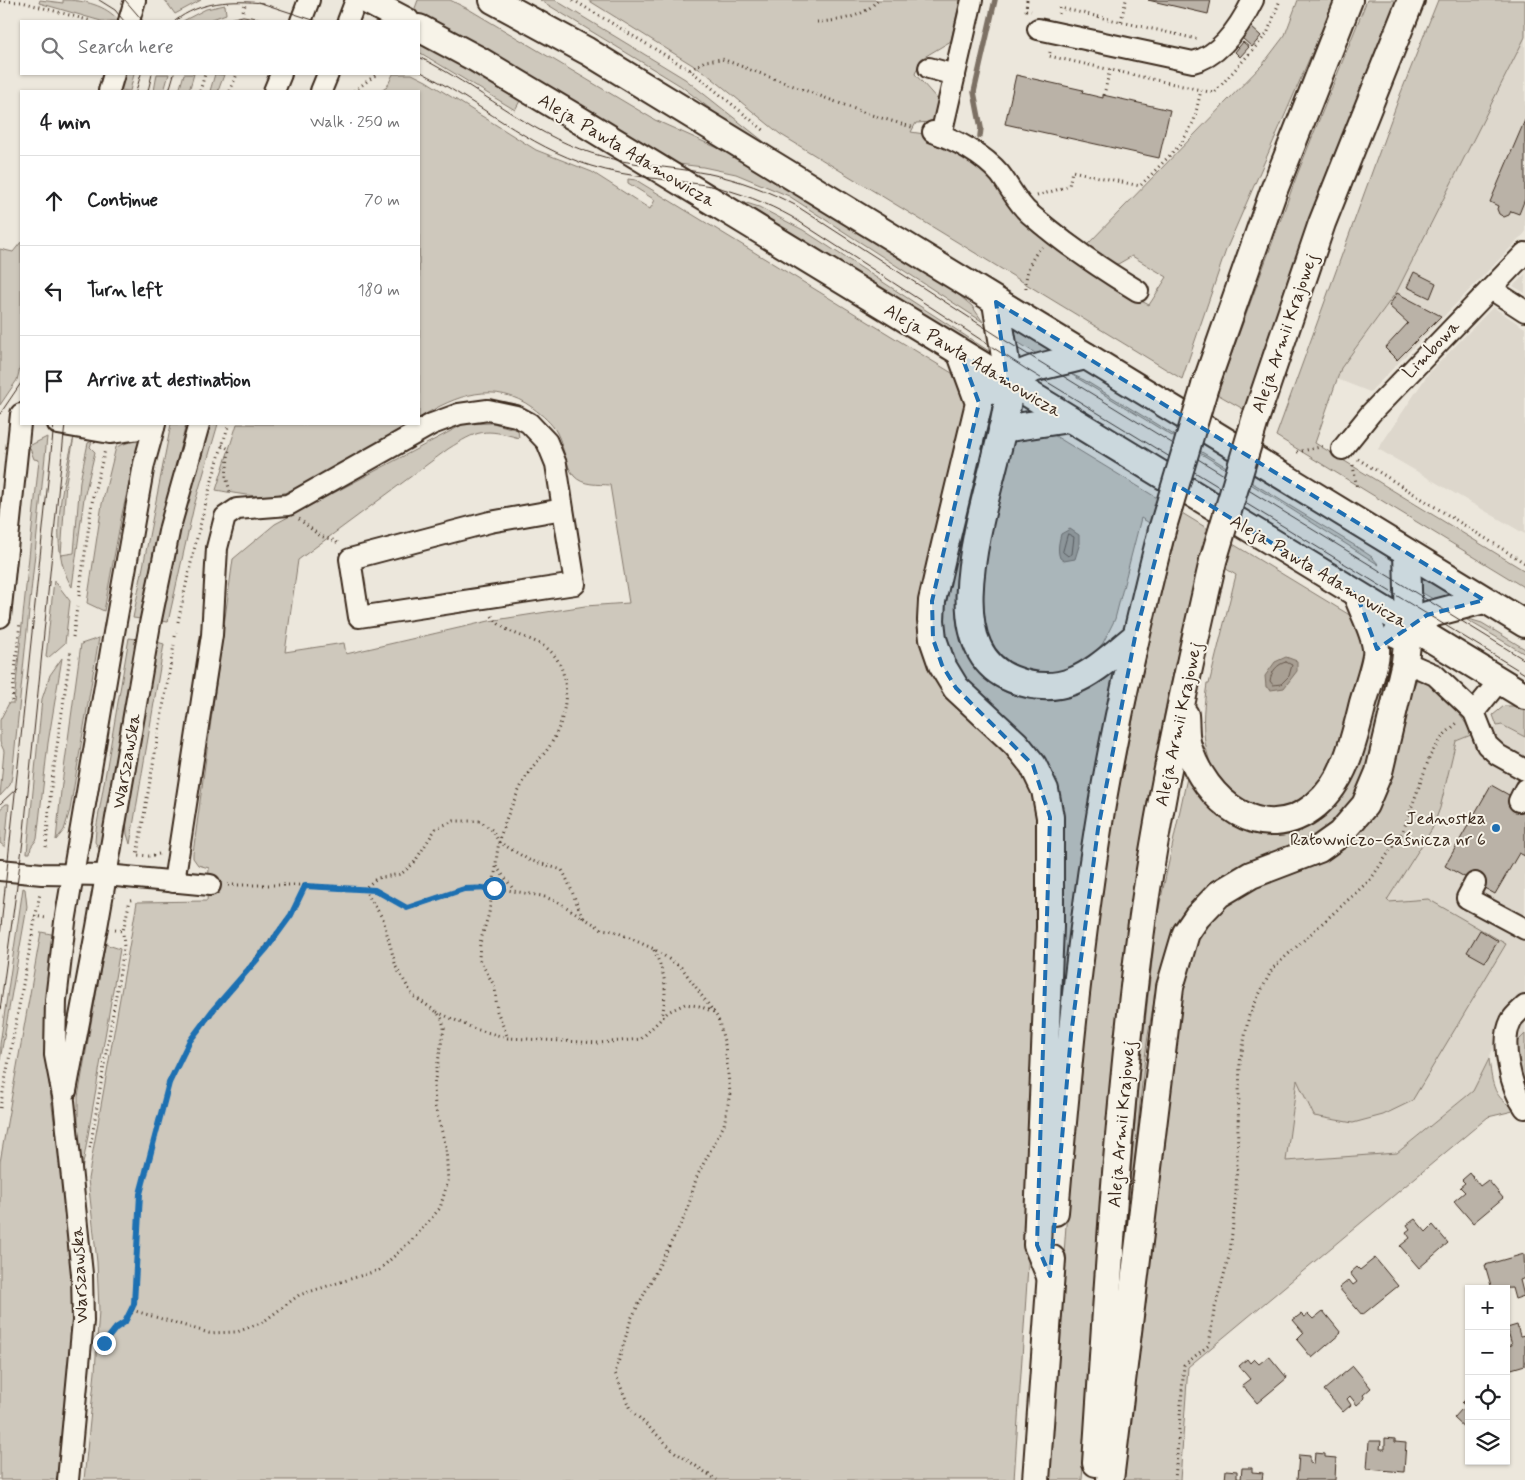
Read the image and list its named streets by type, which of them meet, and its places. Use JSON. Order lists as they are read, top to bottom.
{
  "streets": {
    "main road": ["Aleja Pawła Adamowicza", "Aleja Armii Krajowej"],
    "street": ["Limbowa", "Warszawska"]
  },
  "places": ["Jednostka Ratowniczo-Gaśnicza nr 6"],
  "page": {
    "search": "Search here",
    "heading": ["4 min", "Walk · 250 m"],
    "list": [
      ["Continue", "70 m"],
      ["Turn left", "180 m"],
      "Arrive at destination"
    ],
    "map_buttons": ["+", "−"]
  }
}
